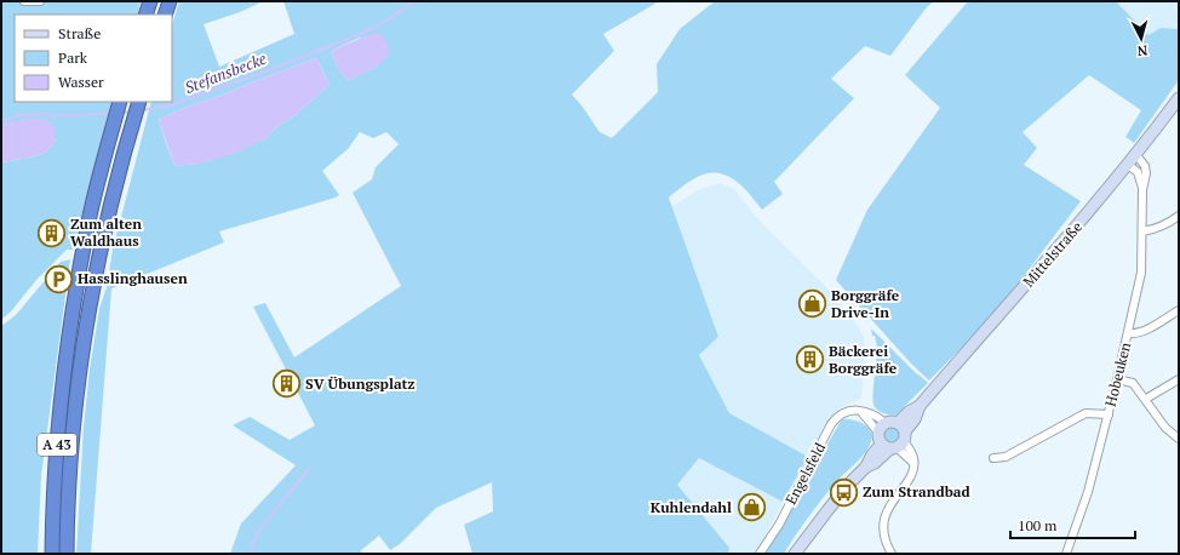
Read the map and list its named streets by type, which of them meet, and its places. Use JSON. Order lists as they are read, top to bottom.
{
  "streets": {
    "highway": ["A 43"],
    "main road": ["Mittelstraße"],
    "street": ["Hobeuken", "Engelsfeld"]
  },
  "crossings": [
    ["Mittelstraße", "Hobeuken"]
  ],
  "water": ["Stefansbecke"],
  "places": {
    "building": ["Zum alten Waldhaus", "Bäckerei Borggräfe", "SV Übungsplatz"],
    "parking": ["Hasslinghausen"],
    "shop": ["Borggräfe Drive-In", "Kuhlendahl"],
    "bus stop": ["Zum Strandbad"]
  },
  "legend": ["Straße", "Park", "Wasser"],
  "scale_bar": "100 m",
  "north": "bottom"
}
